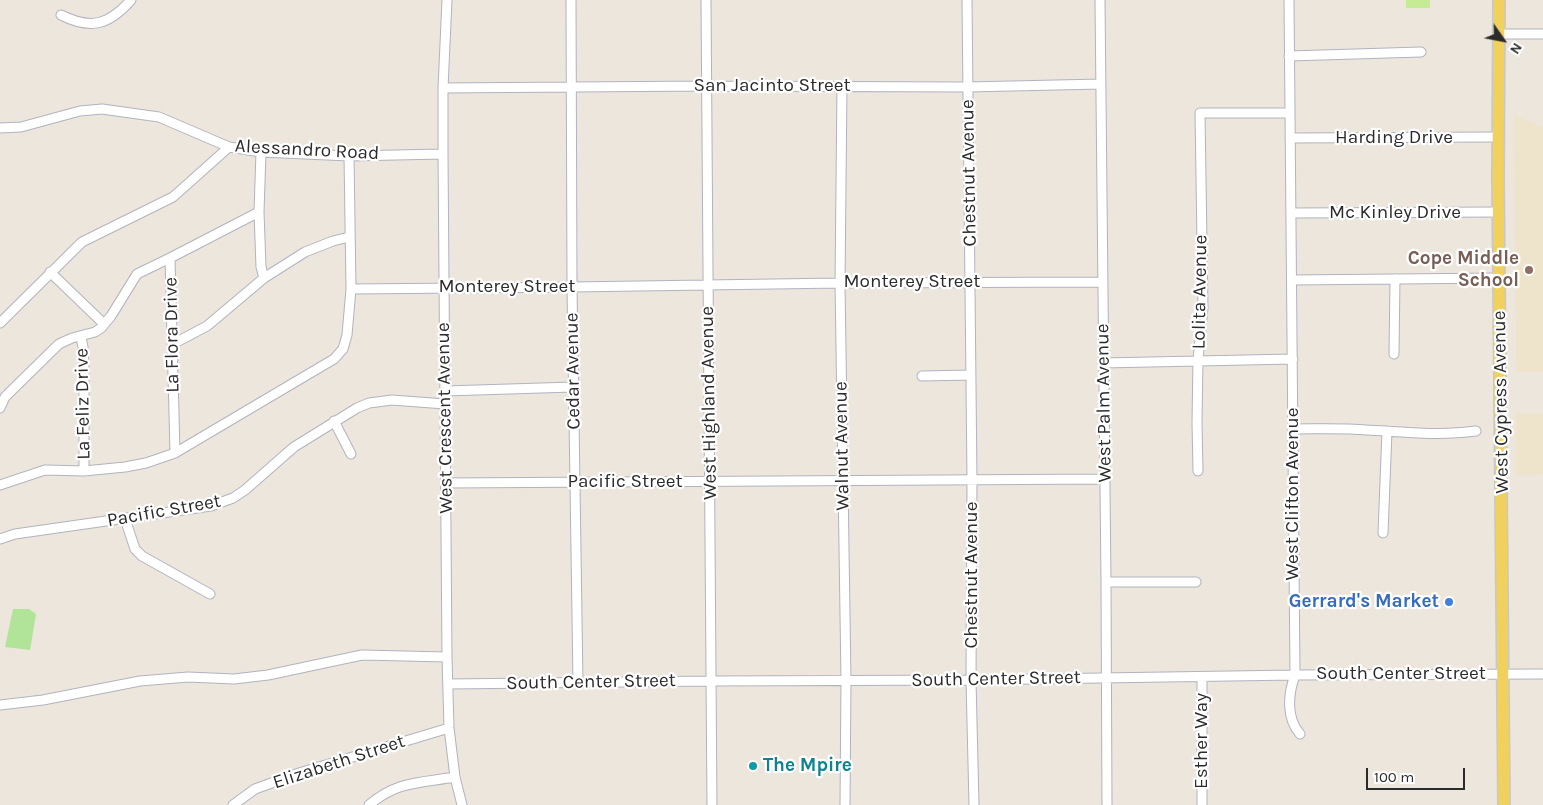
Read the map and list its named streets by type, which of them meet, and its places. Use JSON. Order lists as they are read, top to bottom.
{
  "streets": {
    "main road": ["West Cypress Avenue"],
    "street": [
      "San Jacinto Street",
      "Harding Drive",
      "Alessandro Road",
      "Chestnut Avenue",
      "Mc Kinley Drive",
      "Monterey Street",
      "Lolita Avenue",
      "La Flora Drive",
      "Cedar Avenue",
      "West Highland Avenue",
      "West Palm Avenue",
      "La Feliz Drive",
      "West Crescent Avenue",
      "Walnut Avenue",
      "Pacific Street",
      "West Clifton Avenue",
      "South Center Street",
      "Esther Way",
      "Elizabeth Street"
    ]
  },
  "crossings": [
    ["San Jacinto Street", "Chestnut Avenue"],
    ["San Jacinto Street", "Cedar Avenue"],
    ["San Jacinto Street", "West Highland Avenue"],
    ["San Jacinto Street", "West Palm Avenue"],
    ["San Jacinto Street", "West Crescent Avenue"],
    ["San Jacinto Street", "Walnut Avenue"],
    ["Harding Drive", "West Cypress Avenue"],
    ["Alessandro Road", "West Crescent Avenue"],
    ["Chestnut Avenue", "Monterey Street"],
    ["Chestnut Avenue", "Pacific Street"],
    ["Chestnut Avenue", "South Center Street"],
    ["Mc Kinley Drive", "West Cypress Avenue"],
    ["Mc Kinley Drive", "West Clifton Avenue"],
    ["Monterey Street", "Cedar Avenue"],
    ["Monterey Street", "West Highland Avenue"],
    ["Monterey Street", "West Palm Avenue"],
    ["Monterey Street", "West Crescent Avenue"],
    ["Monterey Street", "Walnut Avenue"],
    ["Cedar Avenue", "Pacific Street"],
    ["Cedar Avenue", "South Center Street"],
    ["West Cypress Avenue", "South Center Street"],
    ["West Highland Avenue", "Pacific Street"],
    ["West Highland Avenue", "South Center Street"],
    ["West Palm Avenue", "Pacific Street"],
    ["West Palm Avenue", "South Center Street"],
    ["West Crescent Avenue", "Pacific Street"],
    ["West Crescent Avenue", "South Center Street"],
    ["West Crescent Avenue", "Elizabeth Street"],
    ["Walnut Avenue", "Pacific Street"],
    ["Walnut Avenue", "South Center Street"],
    ["West Clifton Avenue", "South Center Street"],
    ["South Center Street", "Esther Way"]
  ],
  "places": ["Cope Middle School", "Gerrard's Market", "The Mpire"],
  "scale_bar": "100 m",
  "north": "bottom right"
}
